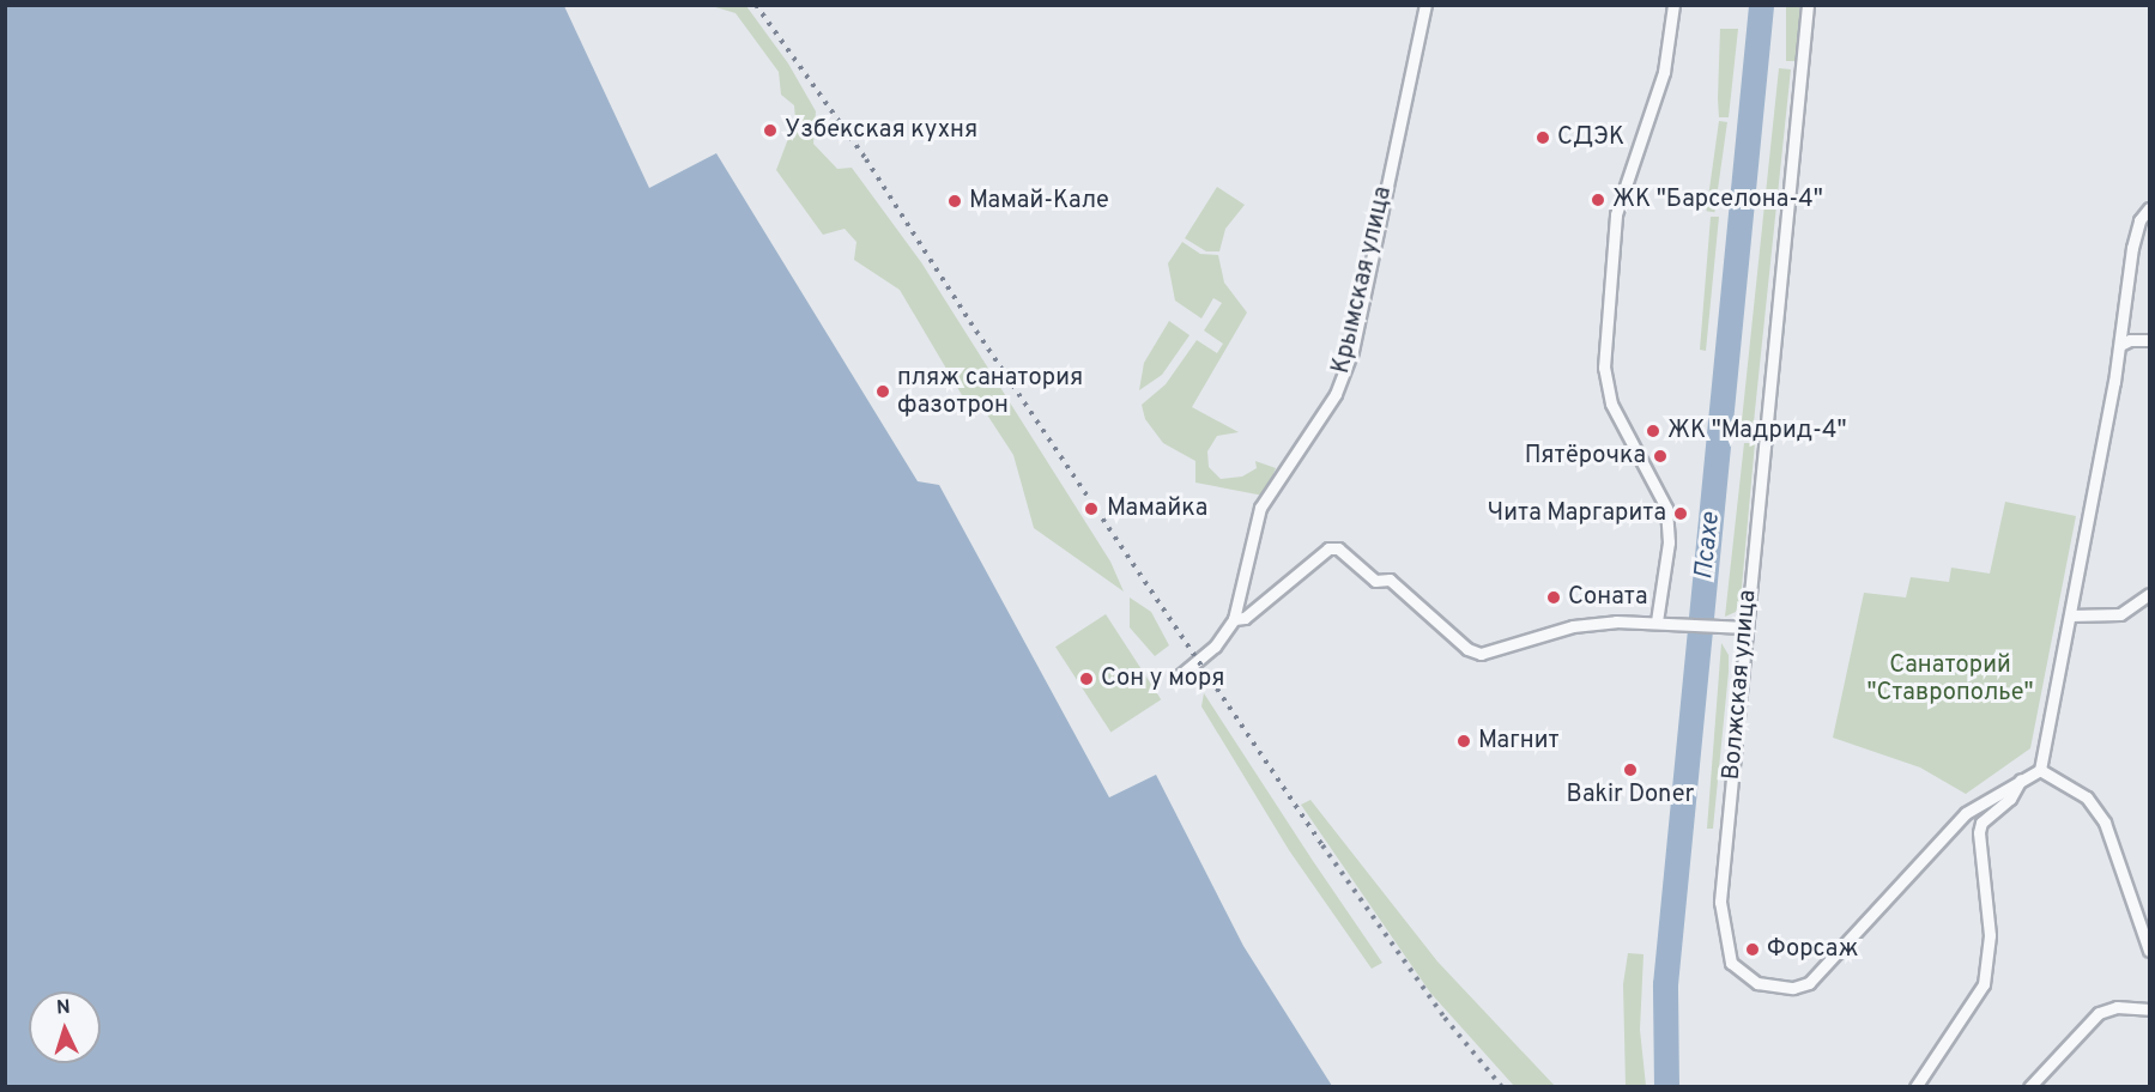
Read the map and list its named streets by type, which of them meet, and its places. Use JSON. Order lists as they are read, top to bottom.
{
  "streets": {
    "street": ["Крымская улица", "Волжская улица"]
  },
  "crossings": [
    ["Крымская улица", "Волжская улица"]
  ],
  "water": ["Псахе"],
  "parks": ["Санаторий \"Ставрополье\""],
  "places": [
    "Узбекская кухня",
    "СДЭК",
    "ЖК \"Барселона-4\"",
    "Мамай-Кале",
    "пляж санатория фазотрон",
    "ЖК \"Мадрид-4\"",
    "Пятёрочка",
    "Мамайка",
    "Чита Маргарита",
    "Соната",
    "Сон у моря",
    "Магнит",
    "Bakir Doner",
    "Форсаж"
  ],
  "north": "top"
}
